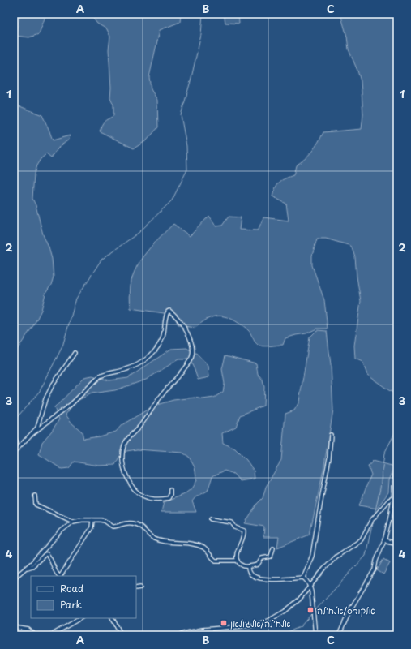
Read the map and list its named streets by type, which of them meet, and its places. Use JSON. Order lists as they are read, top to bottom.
{
  "places": {
    "transit": ["אלקודס/אלח׳לה", "אלח׳לה/אלג׳ולאן"]
  },
  "legend": ["Road", "Park"],
  "grid": {
    "columns": ["A", "B", "C"],
    "rows": [
      "1",
      "2",
      "3",
      "4"
    ]
  }
}
